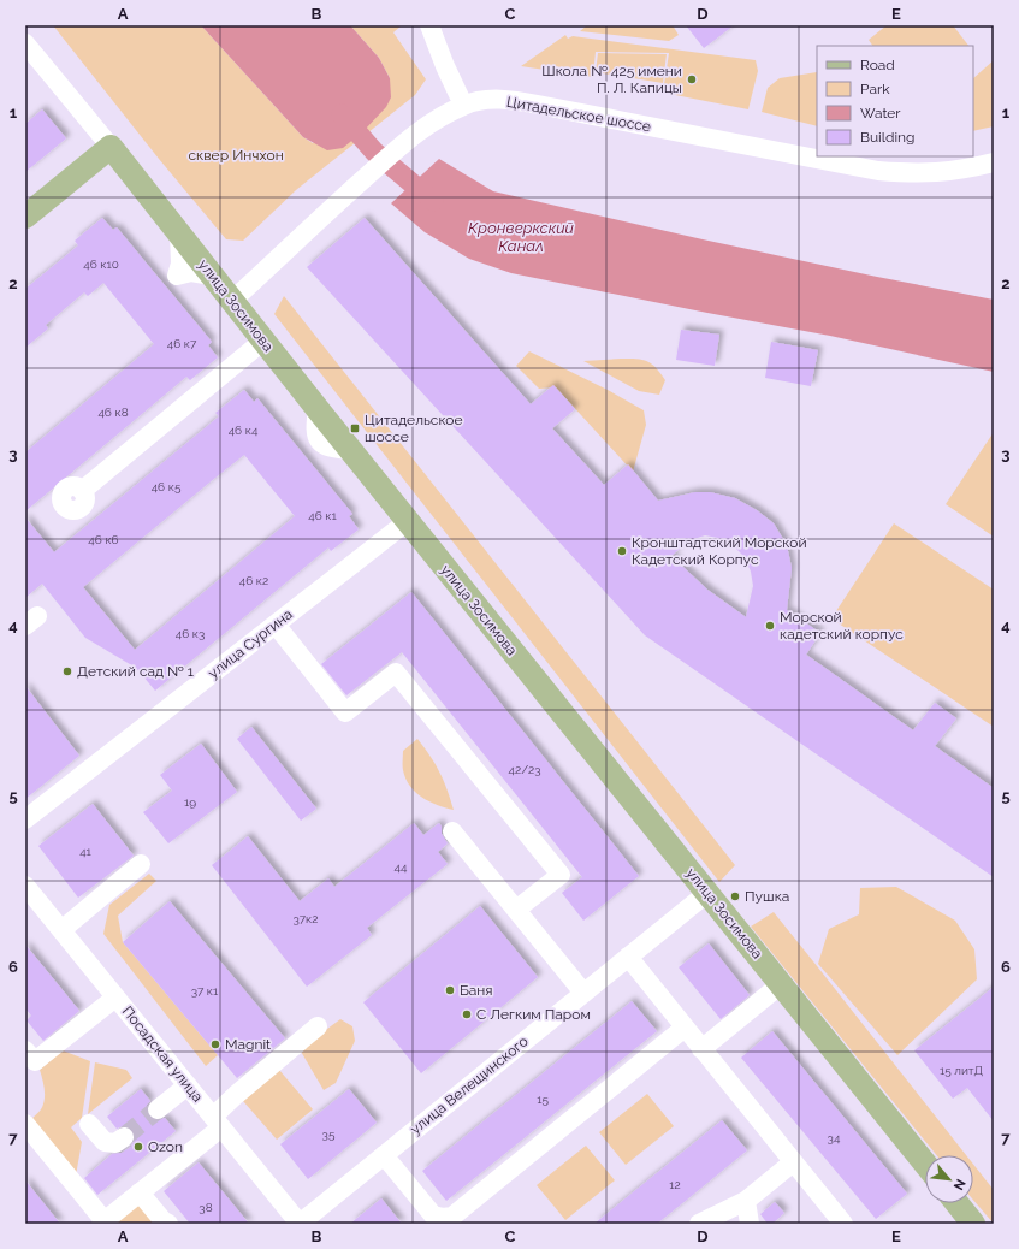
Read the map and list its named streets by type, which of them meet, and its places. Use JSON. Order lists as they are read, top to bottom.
{
  "streets": {
    "main road": ["улица Зосимова"],
    "street": [
      "Цитадельское шоссе",
      "улица Сургина",
      "Посадская улица",
      "улица Велещинского"
    ]
  },
  "crossings": [
    ["Цитадельское шоссе", "улица Зосимова"],
    ["улица Зосимова", "улица Сургина"],
    ["улица Зосимова", "улица Велещинского"],
    ["Посадская улица", "улица Велещинского"]
  ],
  "water": ["Кронверкский Канал"],
  "parks": ["сквер Инчхон"],
  "places": {
    "other": [
      "Школа № 425 имени П. Л. Капицы",
      "Кронштадтский Морской Кадетский Корпус",
      "Морской кадетский корпус",
      "Детский сад № 1",
      "Пушка",
      "Баня",
      "С Легким Паром",
      "Magnit",
      "Ozon"
    ],
    "transit": ["Цитадельское шоссе"]
  },
  "house_numbers": [
    "46 к10",
    "46 к7",
    "46 к8",
    "46 к4",
    "46 к5",
    "46 к1",
    "46 к6",
    "46 к2",
    "46 к3",
    "42/23",
    "19",
    "41",
    "44",
    "37к2",
    "37 к1",
    "15 литД",
    "15",
    "35",
    "34",
    "12",
    "38"
  ],
  "legend": [
    "Road",
    "Park",
    "Water",
    "Building"
  ],
  "north": "bottom right",
  "grid": {
    "columns": [
      "A",
      "B",
      "C",
      "D",
      "E"
    ],
    "rows": [
      "1",
      "2",
      "3",
      "4",
      "5",
      "6",
      "7"
    ]
  }
}
